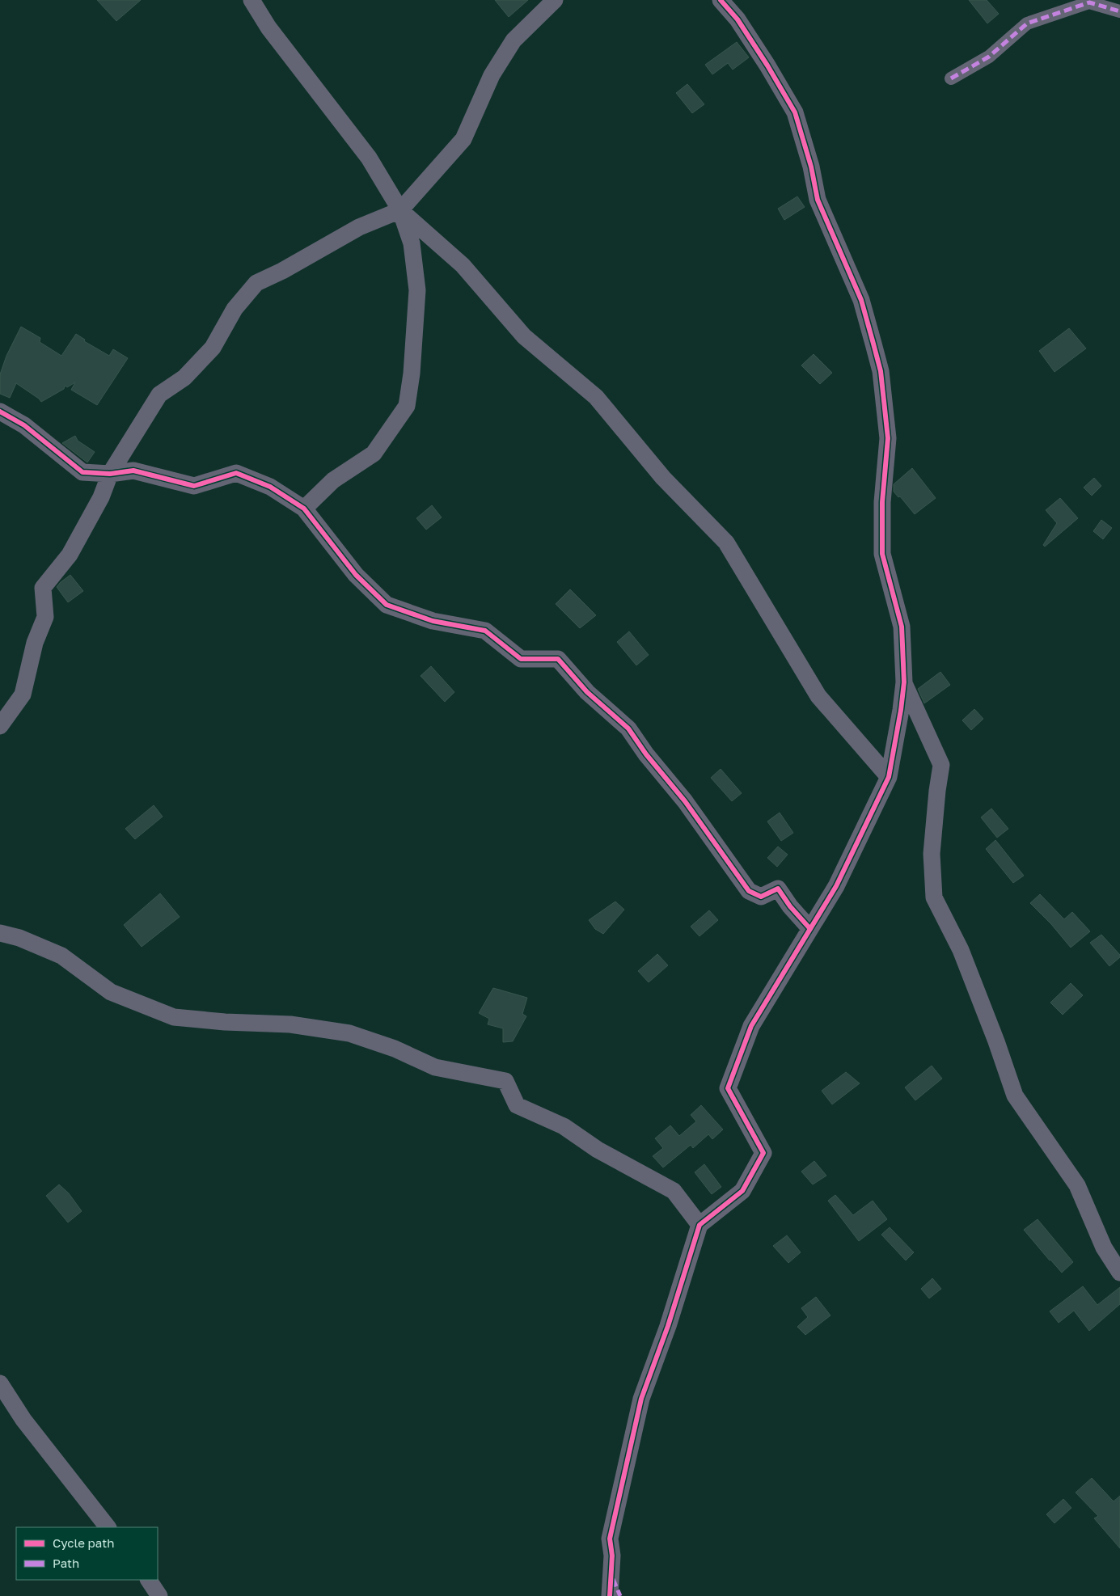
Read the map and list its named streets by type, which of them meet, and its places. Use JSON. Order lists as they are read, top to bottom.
{
  "legend": ["Cycle path", "Path"]
}
